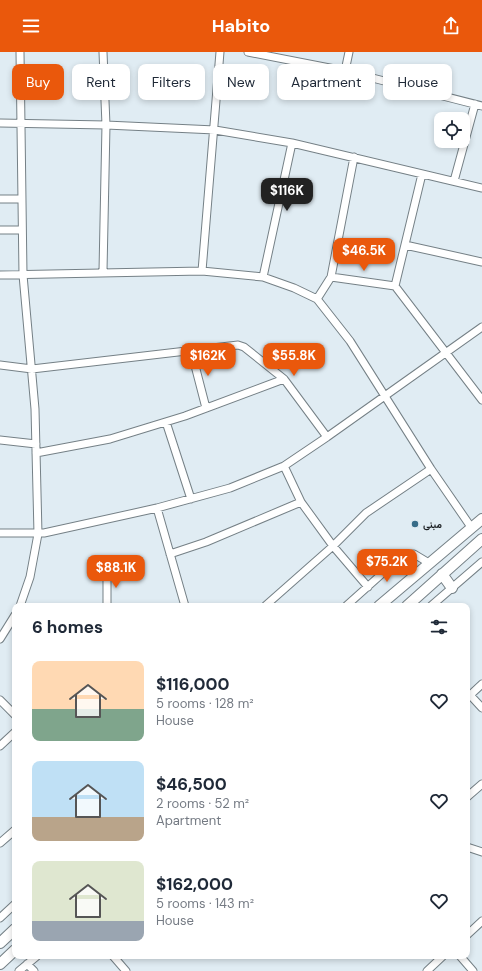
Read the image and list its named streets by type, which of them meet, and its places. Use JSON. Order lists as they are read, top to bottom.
{
  "places": ["مبنى"],
  "page": {
    "header": "Habito",
    "chip": [
      "Buy",
      "Rent",
      "Filters",
      "New",
      "Apartment",
      "House"
    ],
    "price": [
      "$116K",
      "$46.5K",
      "$162K",
      "$55.8K",
      "$75.2K",
      "$88.1K"
    ],
    "heading": "6 homes",
    "list": [
      {
        "name": "$116,000",
        "note": "5 rooms · 128 m² · House"
      },
      {
        "name": "$46,500",
        "note": "2 rooms · 52 m² · Apartment"
      },
      {
        "name": "$162,000",
        "note": "5 rooms · 143 m² · House"
      }
    ]
  }
}
